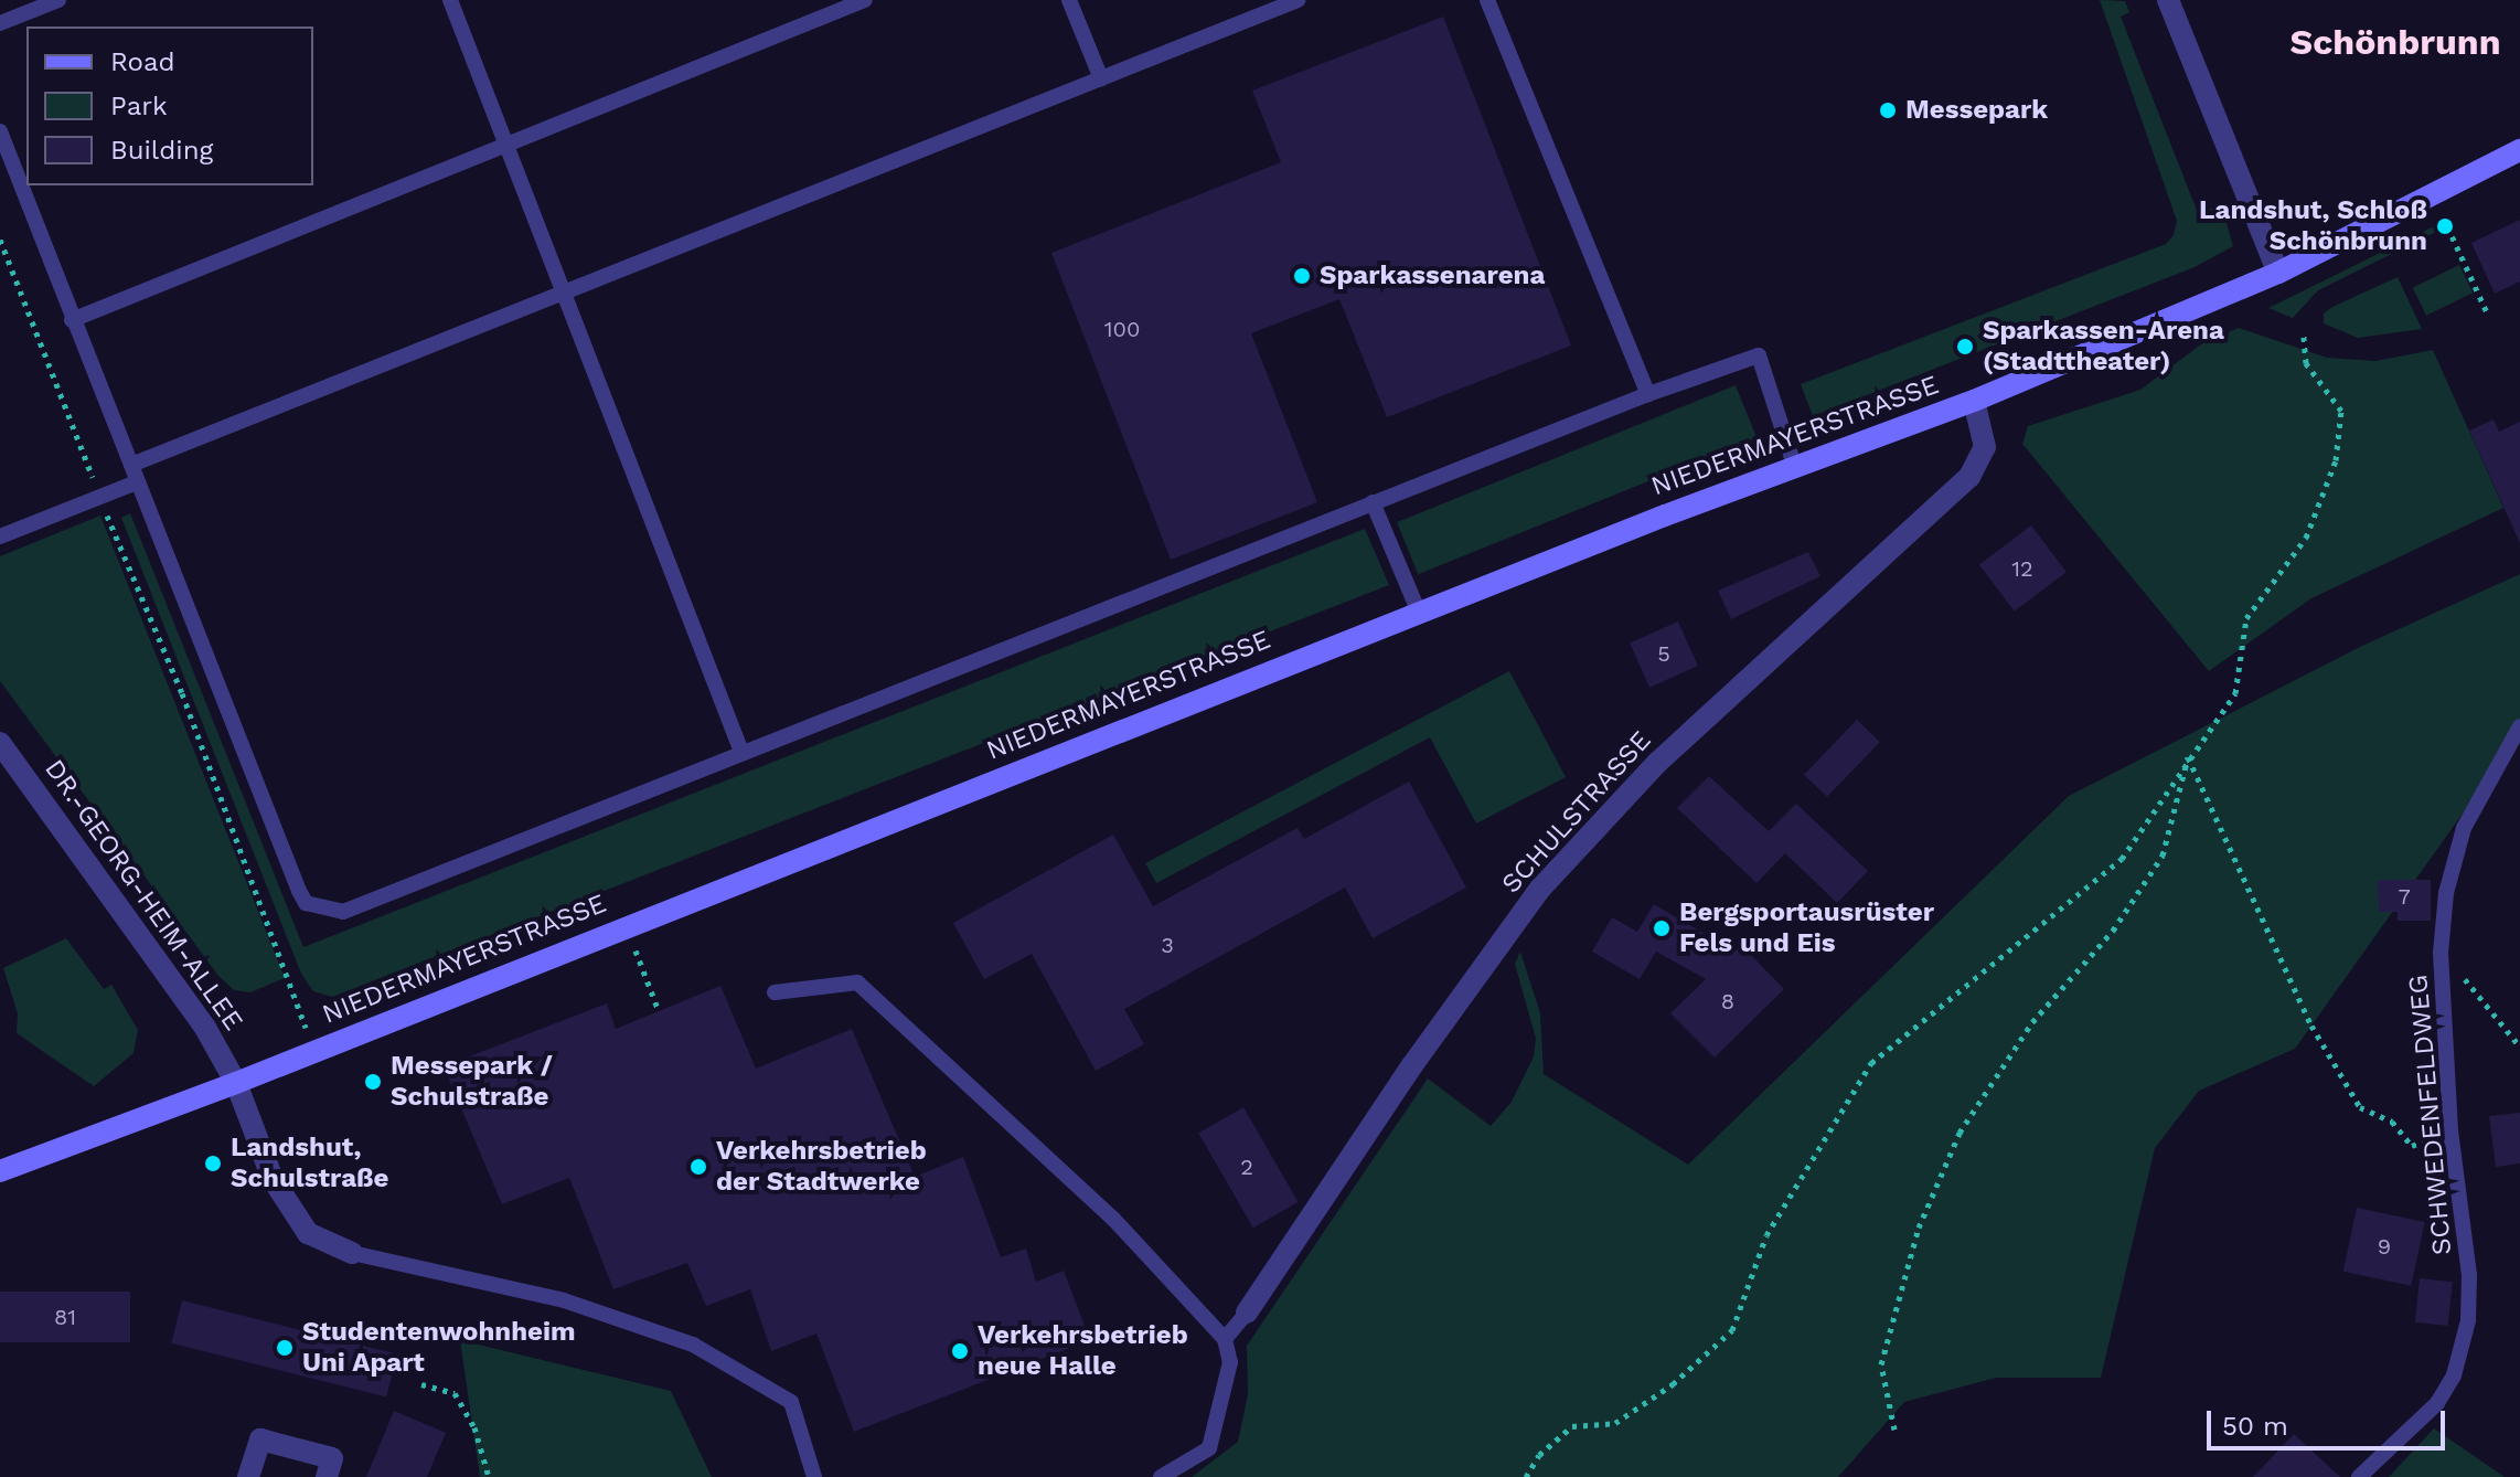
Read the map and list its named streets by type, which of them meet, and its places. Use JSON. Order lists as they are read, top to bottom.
{
  "streets": {
    "main road": ["NIEDERMAYERSTRASSE"],
    "street": ["SCHULSTRASSE", "DR.-GEORG-HEIM-ALLEE"],
    "lane": ["SCHWEDENFELDWEG"]
  },
  "crossings": [
    ["NIEDERMAYERSTRASSE", "SCHULSTRASSE"],
    ["NIEDERMAYERSTRASSE", "DR.-GEORG-HEIM-ALLEE"]
  ],
  "districts": ["Schönbrunn"],
  "places": [
    "Messepark",
    "Landshut, Schloß Schönbrunn",
    "Sparkassenarena",
    "Sparkassen-Arena (Stadttheater)",
    "Bergsportausrüster Fels und Eis",
    "Messepark / Schulstraße",
    "Landshut, Schulstraße",
    "Verkehrsbetrieb der Stadtwerke",
    "Studentenwohnheim Uni Apart",
    "Verkehrsbetrieb neue Halle"
  ],
  "house_numbers": [
    "100",
    "12",
    "5",
    "7",
    "3",
    "8",
    "2",
    "9",
    "81"
  ],
  "legend": ["Road", "Park", "Building"],
  "scale_bar": "50 m"
}
